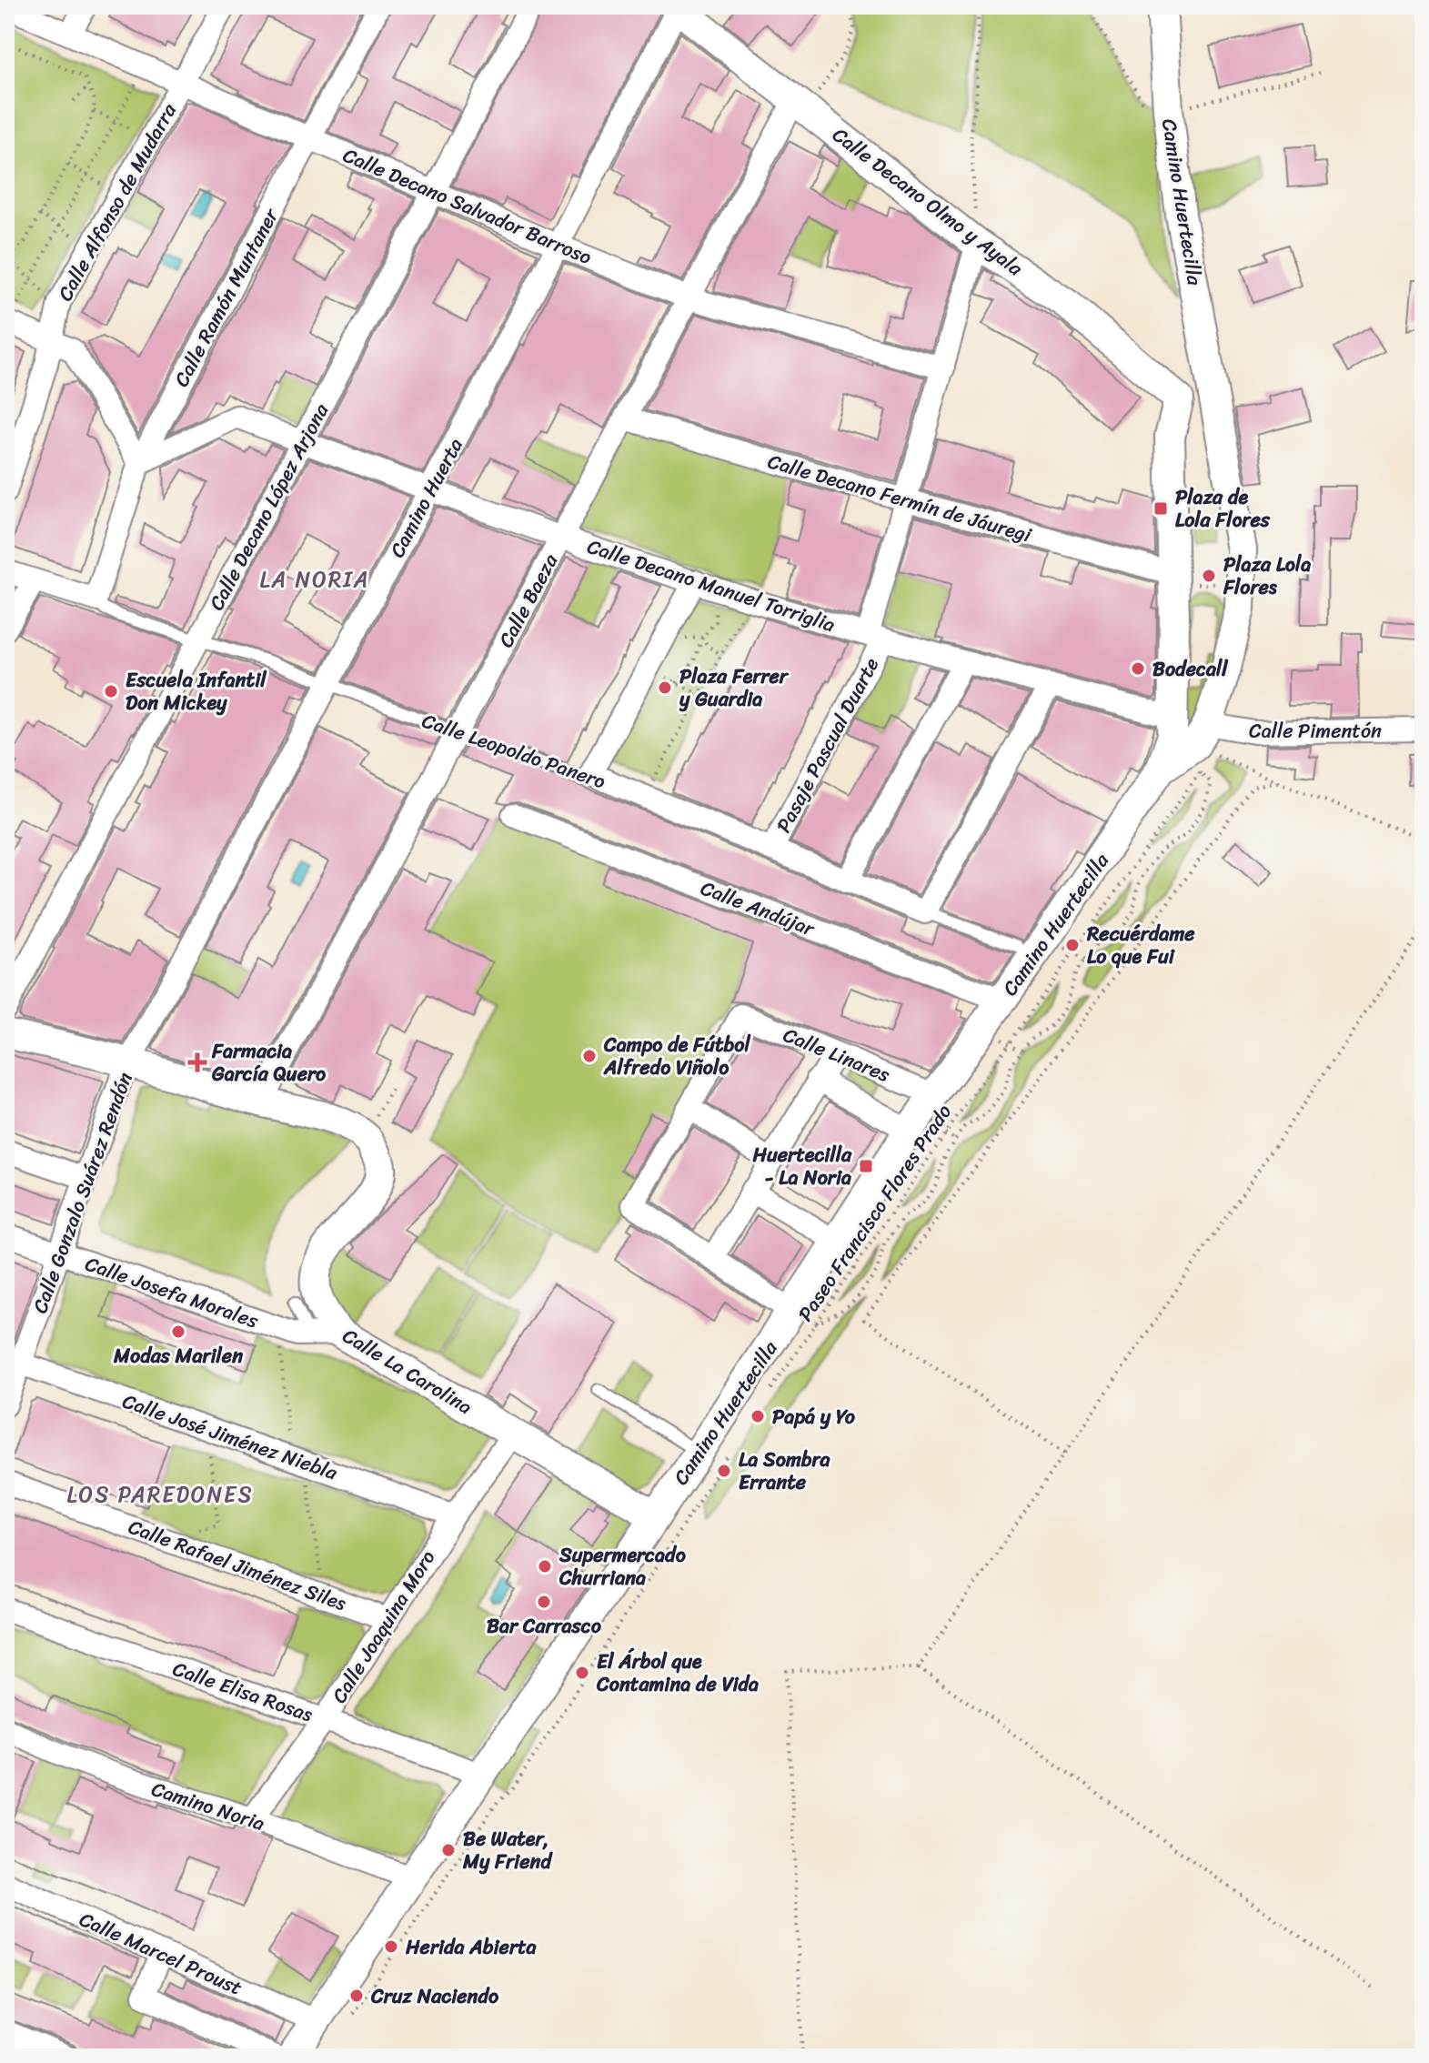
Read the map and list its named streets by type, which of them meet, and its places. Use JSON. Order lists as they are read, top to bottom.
{
  "streets": {
    "street": [
      "Calle Decano Olmo y Ayala",
      "Calle Alfonso de Mudarra",
      "Camino Huertecilla",
      "Calle Decano Salvador Barroso",
      "Calle Ramón Muntaner",
      "Camino Huerta",
      "Calle Decano Fermín de Jáuregi",
      "Calle Decano López Arjona",
      "Calle Decano Manuel Torriglia",
      "Calle Baeza",
      "Calle Pimentón",
      "Pasaje Pascual Duarte",
      "Calle Leopoldo Panero",
      "Calle Andújar",
      "Calle Linares",
      "Calle Gonzalo Suárez Rendón",
      "Calle Josefa Morales",
      "Calle La Carolina",
      "Calle José Jiménez Niebla",
      "Calle Rafael Jiménez Siles",
      "Calle Joaquina Moro",
      "Calle Elisa Rosas",
      "Camino Noria",
      "Calle Marcel Proust"
    ],
    "path": ["Paseo Francisco Flores Prado"]
  },
  "crossings": [
    ["Calle Decano Olmo y Ayala", "Camino Huerta"],
    ["Calle Decano Olmo y Ayala", "Calle Baeza"],
    ["Calle Decano Olmo y Ayala", "Pasaje Pascual Duarte"],
    ["Calle Alfonso de Mudarra", "Calle Decano Salvador Barroso"],
    ["Camino Huertecilla", "Calle Pimentón"],
    ["Camino Huertecilla", "Calle Andújar"],
    ["Camino Huertecilla", "Calle Linares"],
    ["Camino Huertecilla", "Paseo Francisco Flores Prado"],
    ["Camino Huertecilla", "Calle La Carolina"],
    ["Camino Huertecilla", "Calle Elisa Rosas"],
    ["Camino Huertecilla", "Camino Noria"],
    ["Camino Huertecilla", "Calle Marcel Proust"],
    ["Calle Decano Salvador Barroso", "Calle Ramón Muntaner"],
    ["Calle Decano Salvador Barroso", "Camino Huerta"],
    ["Calle Decano Salvador Barroso", "Calle Decano López Arjona"],
    ["Calle Decano Salvador Barroso", "Calle Baeza"],
    ["Calle Decano Salvador Barroso", "Pasaje Pascual Duarte"],
    ["Calle Ramón Muntaner", "Calle Decano Manuel Torriglia"],
    ["Calle Ramón Muntaner", "Calle Leopoldo Panero"],
    ["Camino Huerta", "Calle Decano Manuel Torriglia"],
    ["Camino Huerta", "Calle Leopoldo Panero"],
    ["Camino Huerta", "Calle Gonzalo Suárez Rendón"],
    ["Calle Decano Fermín de Jáuregi", "Calle Baeza"],
    ["Calle Decano Fermín de Jáuregi", "Pasaje Pascual Duarte"],
    ["Calle Decano López Arjona", "Calle Decano Manuel Torriglia"],
    ["Calle Decano López Arjona", "Calle Leopoldo Panero"],
    ["Calle Decano Manuel Torriglia", "Calle Baeza"],
    ["Calle Decano Manuel Torriglia", "Pasaje Pascual Duarte"],
    ["Calle Baeza", "Calle Leopoldo Panero"],
    ["Calle Pimentón", "Paseo Francisco Flores Prado"],
    ["Pasaje Pascual Duarte", "Calle Leopoldo Panero"],
    ["Calle Gonzalo Suárez Rendón", "Calle Josefa Morales"],
    ["Calle Gonzalo Suárez Rendón", "Calle José Jiménez Niebla"],
    ["Calle Josefa Morales", "Calle La Carolina"],
    ["Calle La Carolina", "Calle Joaquina Moro"],
    ["Calle José Jiménez Niebla", "Calle Joaquina Moro"],
    ["Calle Rafael Jiménez Siles", "Calle Joaquina Moro"],
    ["Calle Joaquina Moro", "Calle Elisa Rosas"],
    ["Calle Joaquina Moro", "Camino Noria"]
  ],
  "districts": ["LA NORIA", "LOS PAREDONES"],
  "places": {
    "transit": ["Plaza de Lola Flores", "Huertecilla - La Noria"],
    "other": [
      "Plaza Lola Flores",
      "Bodecall",
      "Plaza Ferrer y Guardia",
      "Escuela Infantil Don Mickey",
      "Recuérdame Lo que Fui",
      "Campo de Fútbol Alfredo Viñolo",
      "Modas Marilen",
      "Papá y Yo",
      "La Sombra Errante",
      "Supermercado Churriana",
      "Bar Carrasco",
      "El Árbol que Contamina de Vida",
      "Be Water, My Friend",
      "Herida Abierta",
      "Cruz Naciendo"
    ],
    "health": ["Farmacia García Quero"]
  }
}
